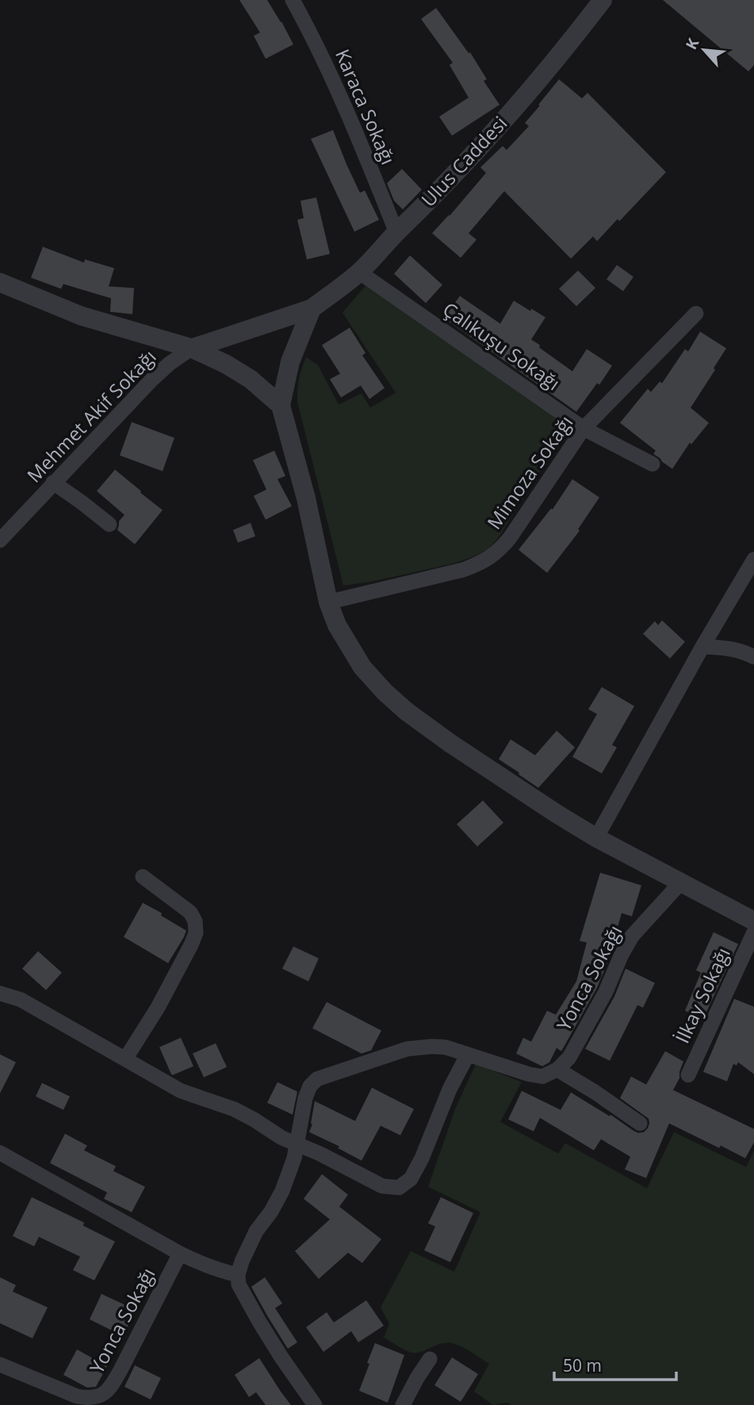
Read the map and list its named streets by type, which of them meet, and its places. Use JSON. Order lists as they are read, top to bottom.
{
  "streets": {
    "street": [
      "Karaca Sokağı",
      "Ulus Caddesi",
      "Çalıkuşu Sokağı",
      "Mehmet Akif Sokağı",
      "Mimoza Sokağı",
      "Yonca Sokağı",
      "İlkay Sokağı"
    ]
  },
  "crossings": [
    ["Karaca Sokağı", "Ulus Caddesi"],
    ["Ulus Caddesi", "Çalıkuşu Sokağı"],
    ["Ulus Caddesi", "Mehmet Akif Sokağı"],
    ["Çalıkuşu Sokağı", "Mimoza Sokağı"]
  ],
  "scale_bar": "50 m",
  "north": "top left"
}
